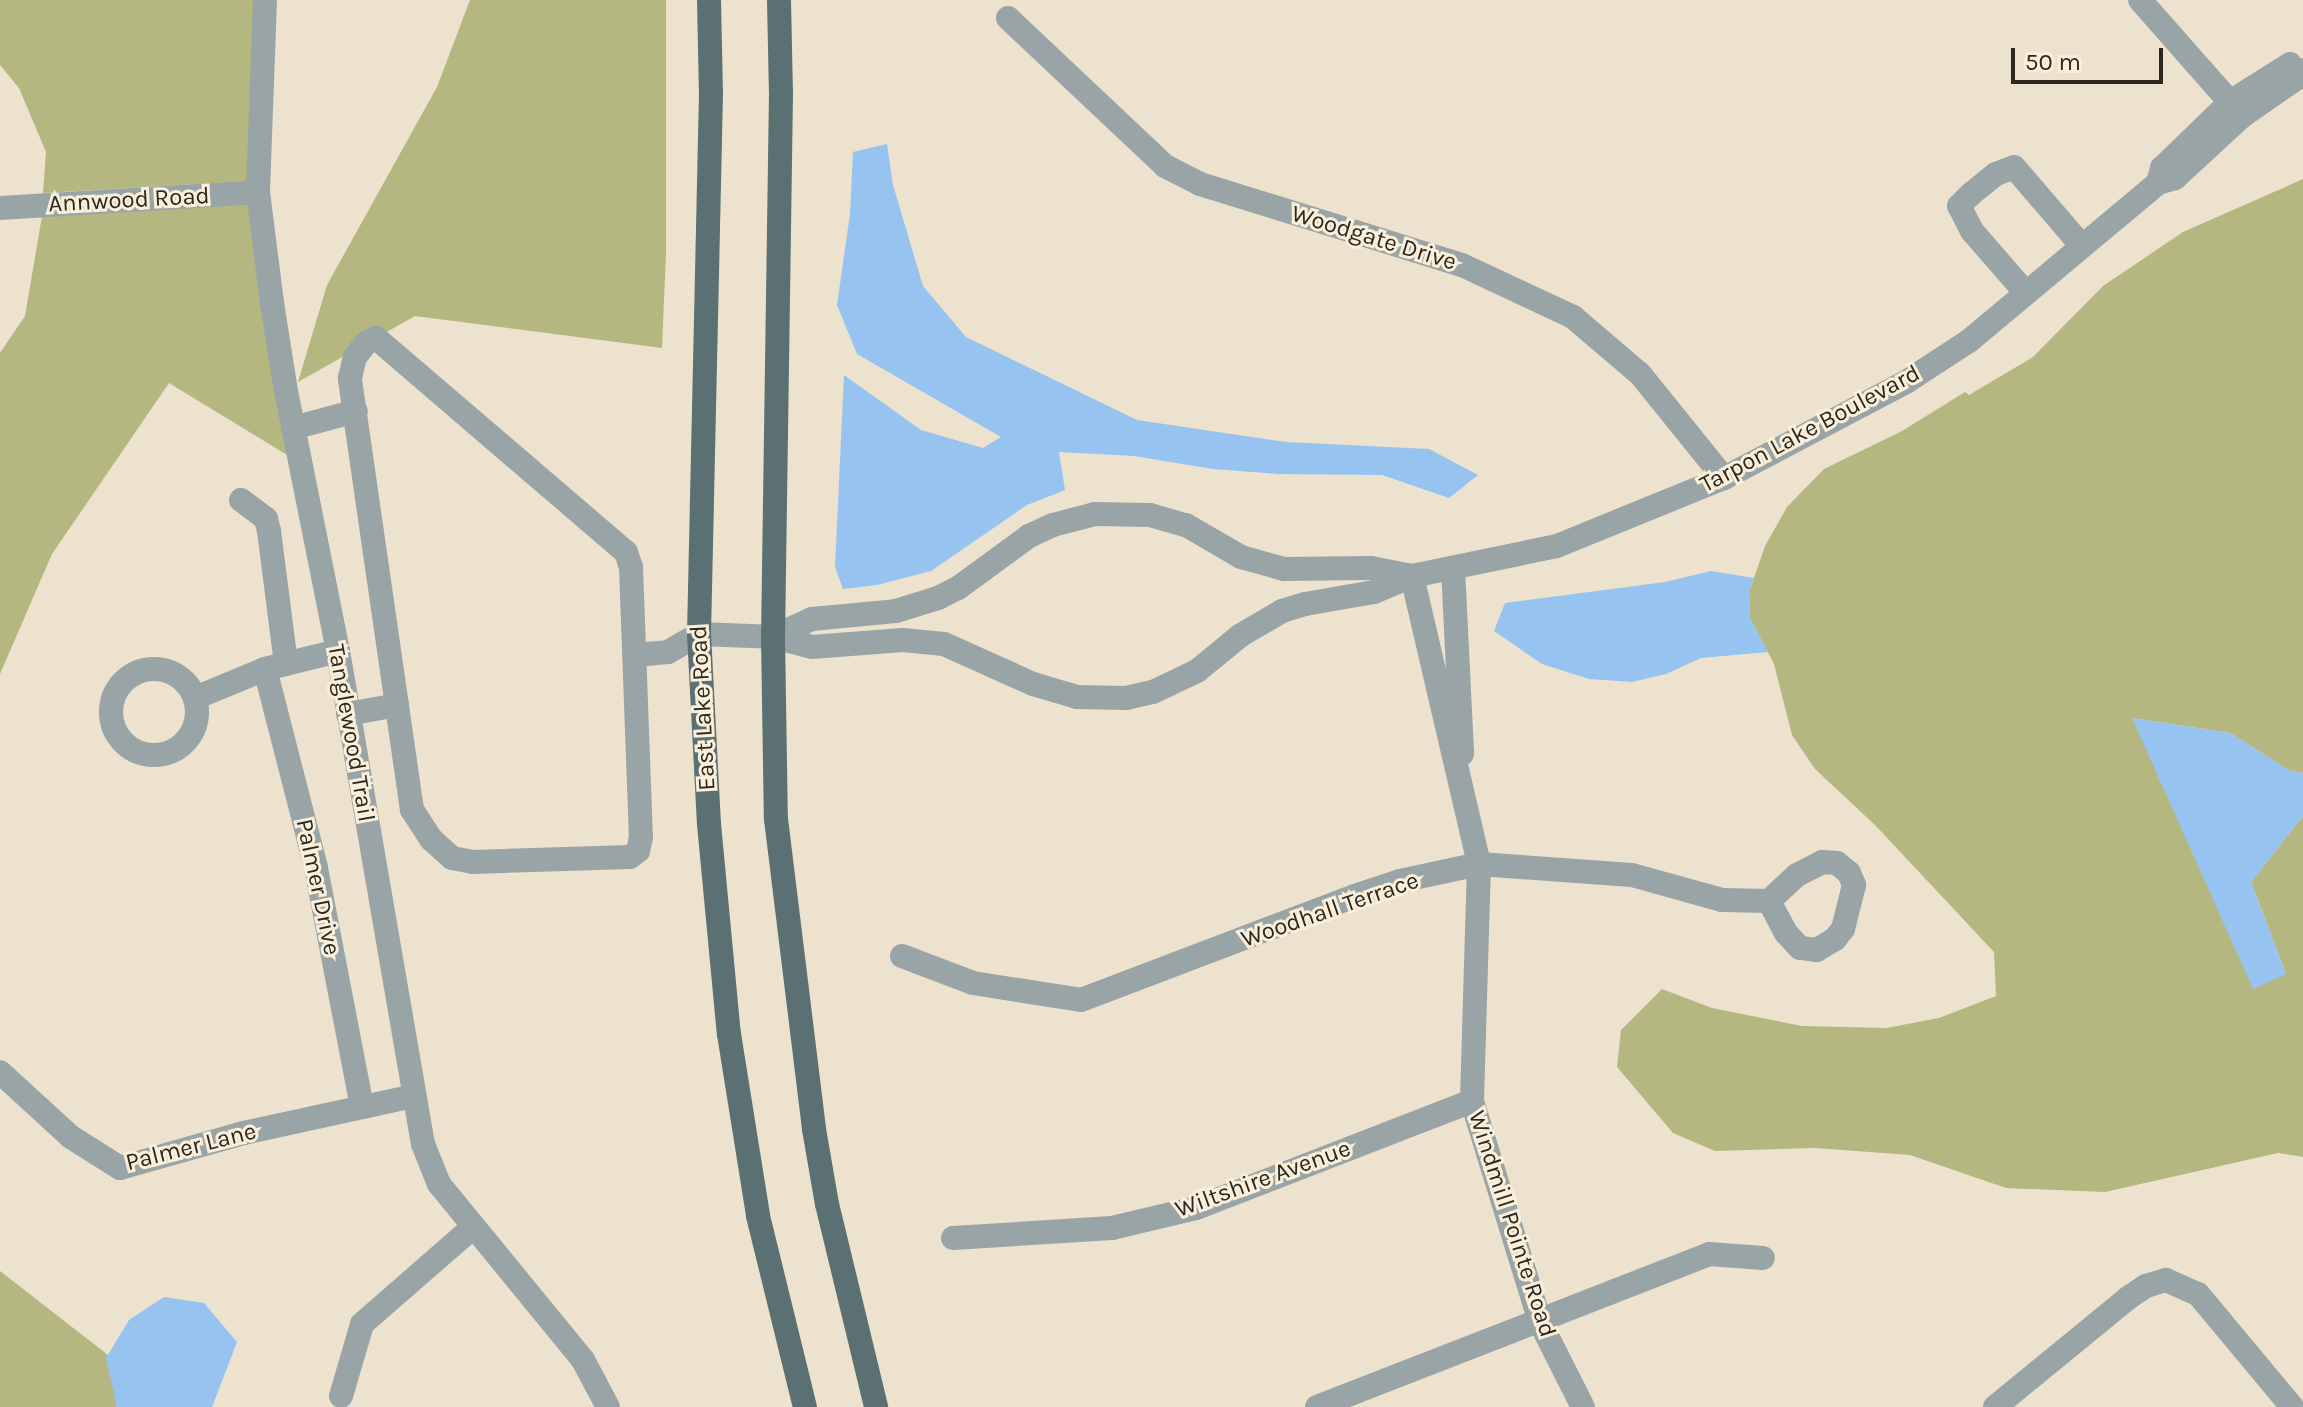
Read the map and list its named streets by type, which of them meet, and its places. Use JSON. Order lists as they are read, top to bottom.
{
  "streets": {
    "main road": ["East Lake Road"],
    "street": [
      "Annwood Road",
      "Woodgate Drive",
      "Tarpon Lake Boulevard",
      "Tanglewood Trail",
      "Palmer Drive",
      "Woodhall Terrace",
      "Palmer Lane",
      "Wiltshire Avenue",
      "Windmill Pointe Road"
    ]
  },
  "crossings": [
    ["Annwood Road", "Tanglewood Trail"],
    ["Woodgate Drive", "Tarpon Lake Boulevard"],
    ["Tarpon Lake Boulevard", "Windmill Pointe Road"],
    ["Tanglewood Trail", "Palmer Lane"],
    ["Palmer Drive", "Palmer Lane"],
    ["Woodhall Terrace", "Windmill Pointe Road"],
    ["Wiltshire Avenue", "Windmill Pointe Road"]
  ],
  "scale_bar": "50 m"
}
